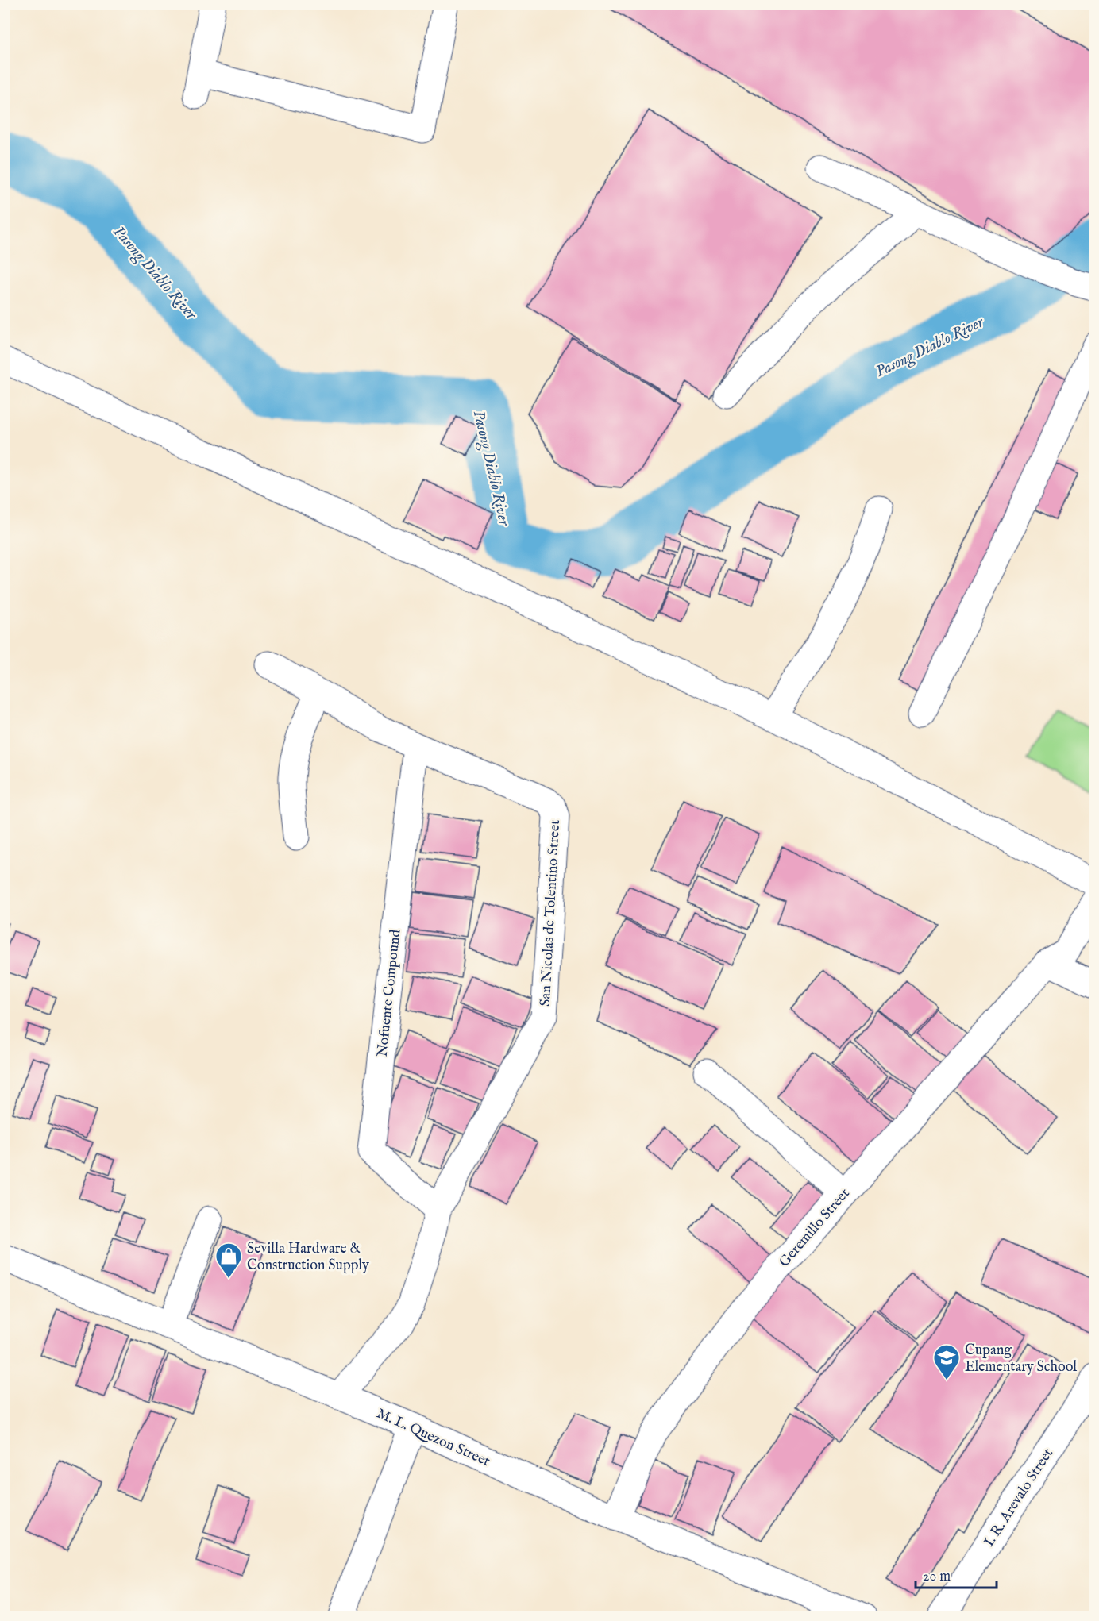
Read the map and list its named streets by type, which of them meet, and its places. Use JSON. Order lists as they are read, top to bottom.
{
  "streets": {
    "street": [
      "San Nicolas de Tolentino Street",
      "Nofuente Compound",
      "Geremillo Street",
      "M. L. Quezon Street",
      "I. R. Arevalo Street"
    ]
  },
  "crossings": [
    ["San Nicolas de Tolentino Street", "Nofuente Compound"],
    ["San Nicolas de Tolentino Street", "M. L. Quezon Street"],
    ["Geremillo Street", "M. L. Quezon Street"]
  ],
  "water": ["Pasong Diablo River"],
  "places": {
    "shop": ["Sevilla Hardware & Construction Supply"],
    "school or university": ["Cupang Elementary School"]
  },
  "scale_bar": "20 m"
}
